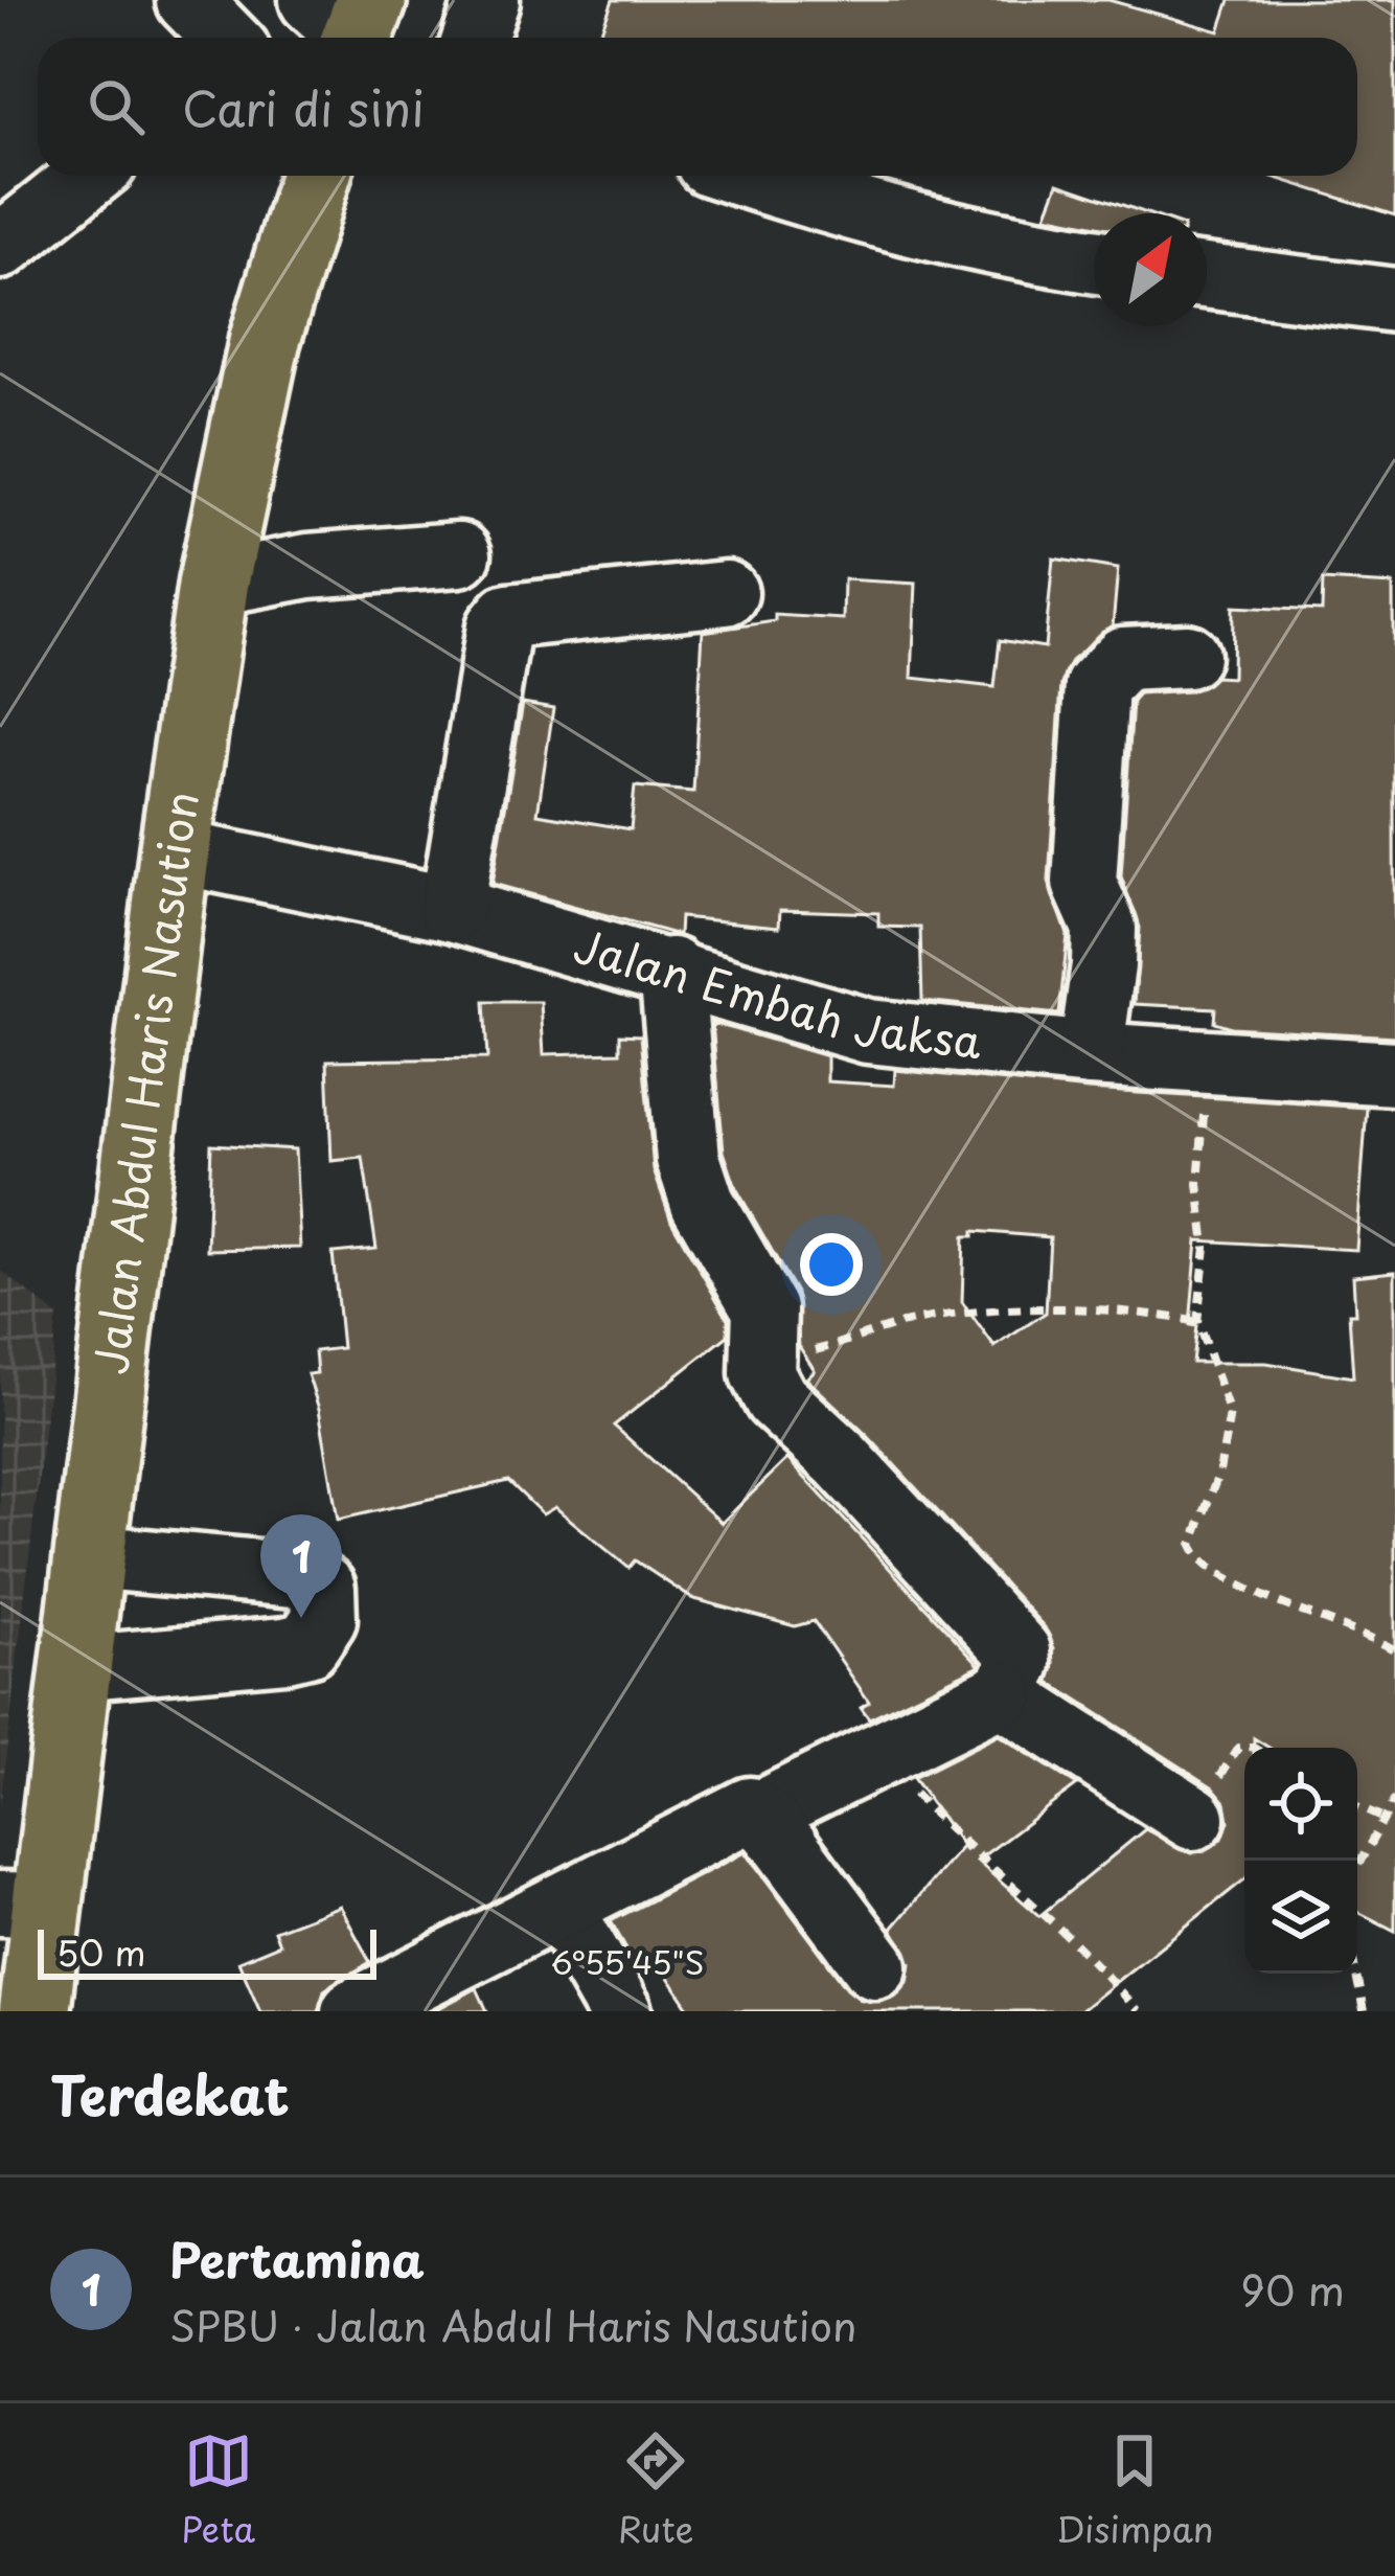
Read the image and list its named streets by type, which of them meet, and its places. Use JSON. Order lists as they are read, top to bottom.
{
  "streets": {
    "highway": ["Jalan Abdul Haris Nasution"],
    "street": ["Jalan Embah Jaksa"]
  },
  "crossings": [
    ["Jalan Embah Jaksa", "Jalan Abdul Haris Nasution"]
  ],
  "scale_bar": "50 m",
  "north": "top right",
  "page": {
    "search": "Cari di sini",
    "pins": "1",
    "scale": "50 m",
    "heading": "Terdekat",
    "list": [
      {
        "mark": "1",
        "name": "Pertamina",
        "note": "SPBU · Jalan Abdul Haris Nasution",
        "value": "90 m"
      }
    ],
    "nav": ["Peta", "Rute", "Disimpan"]
  },
  "coordinates": ["6°55'45\"S"]
}
